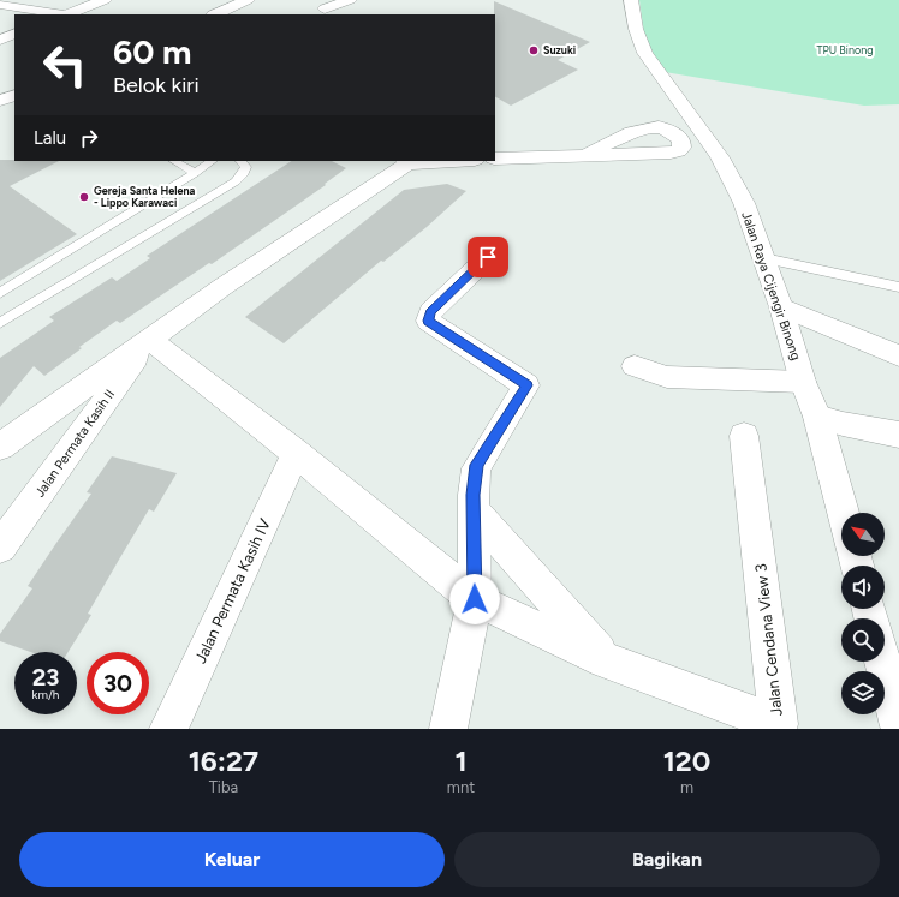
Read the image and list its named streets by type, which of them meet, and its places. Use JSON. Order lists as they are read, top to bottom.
{
  "streets": {
    "street": [
      "Jalan Raya Cijengir Binong",
      "Jalan Permata Kasih II",
      "Jalan Permata Kasih IV",
      "Jalan Cendana View 3"
    ]
  },
  "crossings": [
    ["Jalan Permata Kasih II", "Jalan Cendana View 3"],
    ["Jalan Permata Kasih IV", "Jalan Cendana View 3"]
  ],
  "parks": ["TPU Binong"],
  "places": ["Suzuki", "Gereja Santa Helena - Lippo Karawaci"],
  "north": "top left",
  "page": {
    "turn": ["60 m", "Belok kiri"],
    "then": "Lalu",
    "speed": "23 km/h",
    "limit": "30",
    "eta": [
      "16:27",
      "Tiba",
      "1",
      "mnt",
      "120",
      "m"
    ],
    "buttons": ["Keluar", "Bagikan"]
  }
}
